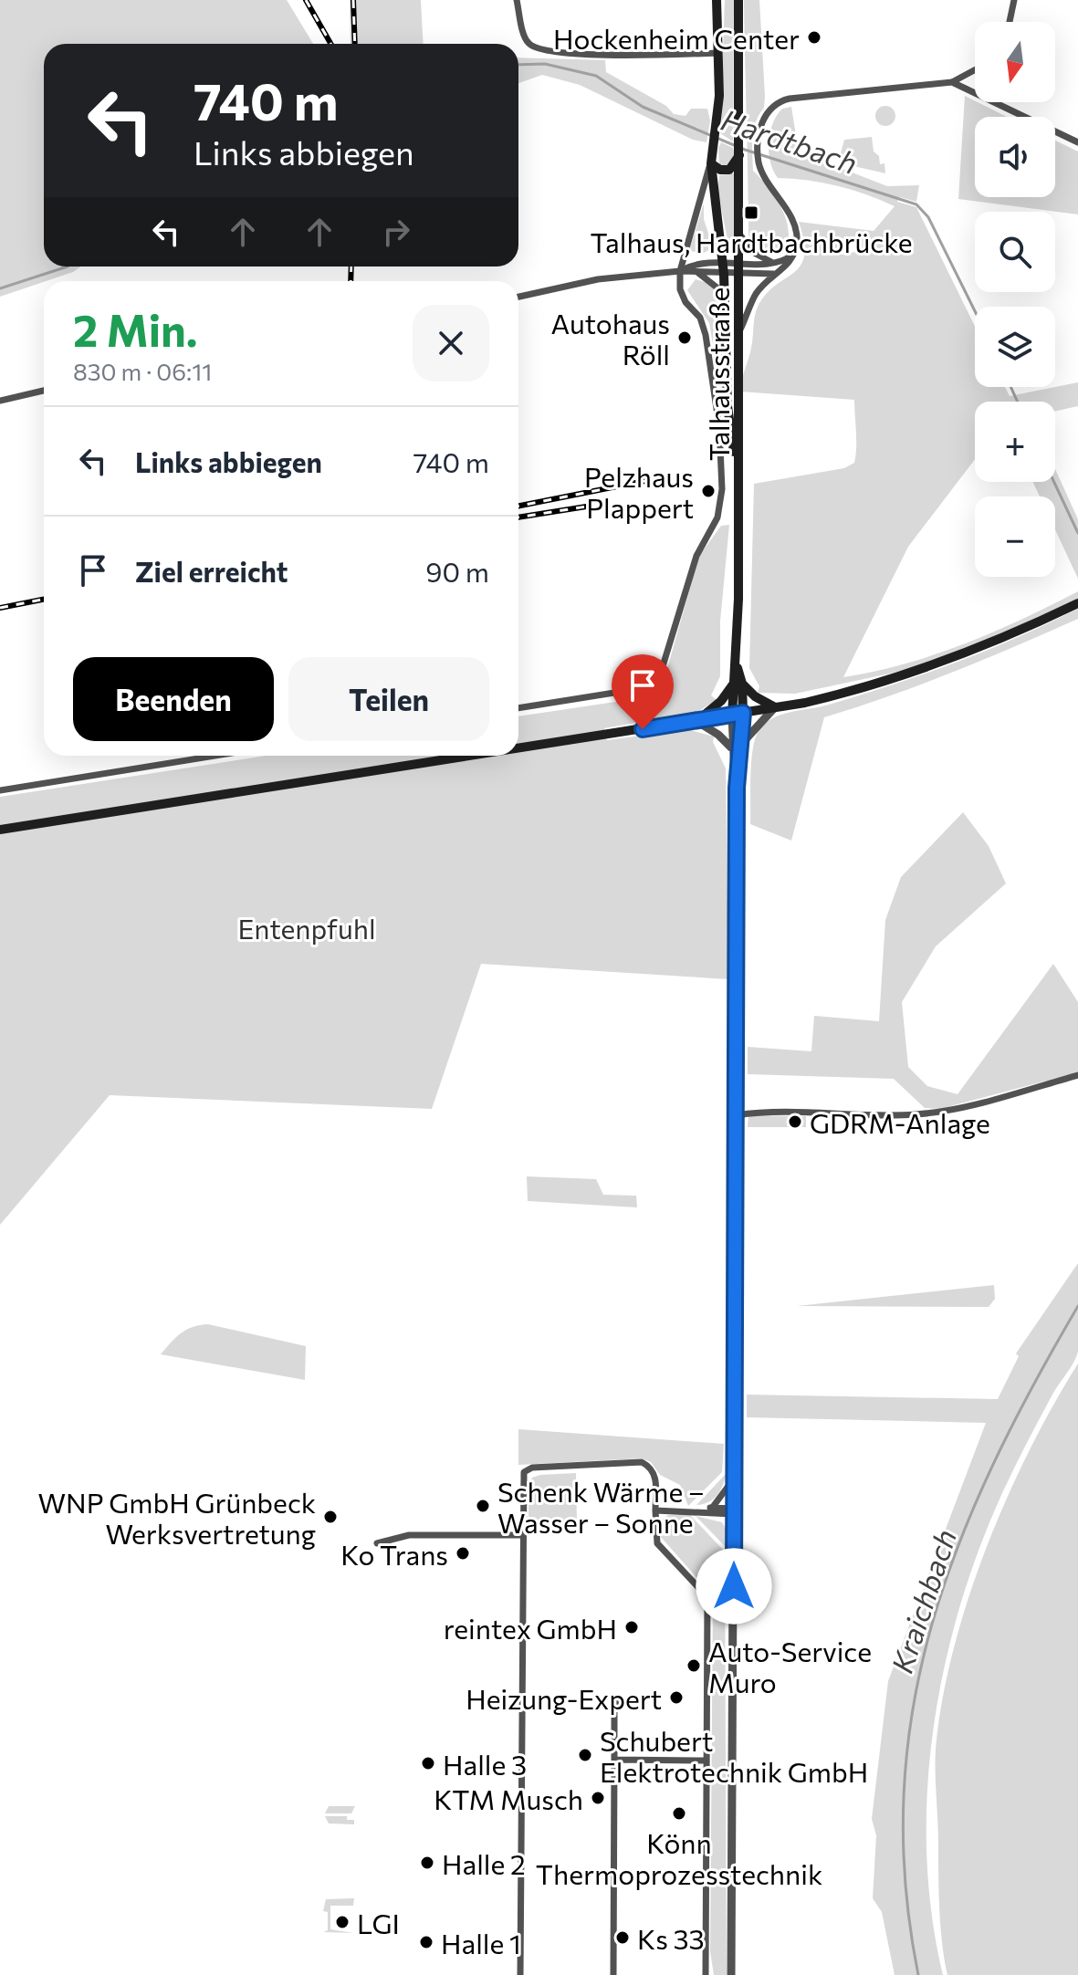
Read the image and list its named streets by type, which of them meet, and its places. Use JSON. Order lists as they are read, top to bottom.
{
  "streets": {
    "main road": ["Talhausstraße"]
  },
  "water": ["Hardtbach", "Kraichbach"],
  "parks": ["Entenpfuhl"],
  "places": {
    "other": [
      "Hockenheim Center",
      "Autohaus Röll",
      "Pelzhaus Plappert",
      "GDRM-Anlage",
      "Schenk Wärme – Wasser – Sonne",
      "WNP GmbH Grünbeck Werksvertretung",
      "Ko Trans",
      "reintex GmbH",
      "Auto-Service Muro",
      "Heizung-Expert",
      "Schubert Elektrotechnik GmbH",
      "Halle 3",
      "KTM Musch",
      "Könn Thermoprozesstechnik",
      "Halle 2",
      "LGI",
      "Ks 33",
      "Halle 1"
    ],
    "transit": ["Talhaus, Hardtbachbrücke"]
  },
  "north": "bottom",
  "page": {
    "map_buttons": ["+", "−"],
    "turn": ["740 m", "Links abbiegen"],
    "heading": ["2 Min.", "830 m · 06:11"],
    "list": [
      {
        "name": "Links abbiegen",
        "value": "740 m"
      },
      {
        "name": "Ziel erreicht",
        "value": "90 m"
      }
    ],
    "buttons": ["Beenden", "Teilen"]
  }
}
